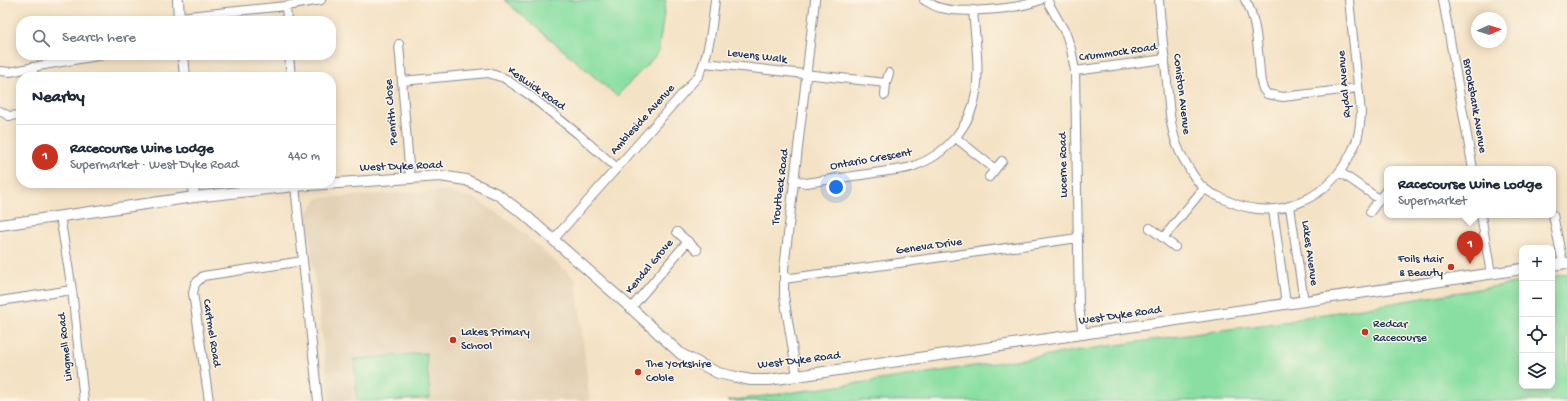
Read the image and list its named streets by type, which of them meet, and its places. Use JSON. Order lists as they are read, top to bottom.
{
  "streets": {
    "street": [
      "Crummock Road",
      "Levens Walk",
      "Rydal Avenue",
      "Keswick Road",
      "Coniston Avenue",
      "Brooksbank Avenue",
      "Penrith Close",
      "Ambleside Avenue",
      "Ontario Crescent",
      "Lucerne Road",
      "West Dyke Road",
      "Troutbeck Road",
      "Geneva Drive",
      "Lakes Avenue",
      "Kendal Grove",
      "Cartmel Road",
      "Lingmell Road"
    ]
  },
  "crossings": [
    ["Crummock Road", "Coniston Avenue"],
    ["Crummock Road", "Lucerne Road"],
    ["Levens Walk", "Ambleside Avenue"],
    ["Levens Walk", "Troutbeck Road"],
    ["Rydal Avenue", "Coniston Avenue"],
    ["Rydal Avenue", "Lakes Avenue"],
    ["Keswick Road", "Penrith Close"],
    ["Keswick Road", "Ambleside Avenue"],
    ["Coniston Avenue", "Lakes Avenue"],
    ["Penrith Close", "West Dyke Road"],
    ["Ambleside Avenue", "West Dyke Road"],
    ["Ontario Crescent", "Troutbeck Road"],
    ["Lucerne Road", "West Dyke Road"],
    ["Lucerne Road", "Geneva Drive"],
    ["West Dyke Road", "Troutbeck Road"],
    ["West Dyke Road", "Lakes Avenue"],
    ["West Dyke Road", "Kendal Grove"],
    ["West Dyke Road", "Lingmell Road"],
    ["Troutbeck Road", "Geneva Drive"]
  ],
  "places": [
    "Foils Hair & Beauty",
    "Redcar Racecourse",
    "Lakes Primary School",
    "The Yorkshire Coble"
  ],
  "north": "right",
  "page": {
    "search": "Search here",
    "heading": "Nearby",
    "list": [
      {
        "mark": "1",
        "name": "Racecourse Wine Lodge",
        "note": "Supermarket · West Dyke Road",
        "value": "440 m"
      }
    ],
    "popup": ["Racecourse Wine Lodge", "Supermarket"],
    "pins": "1",
    "map_buttons": ["+", "−"]
  }
}
